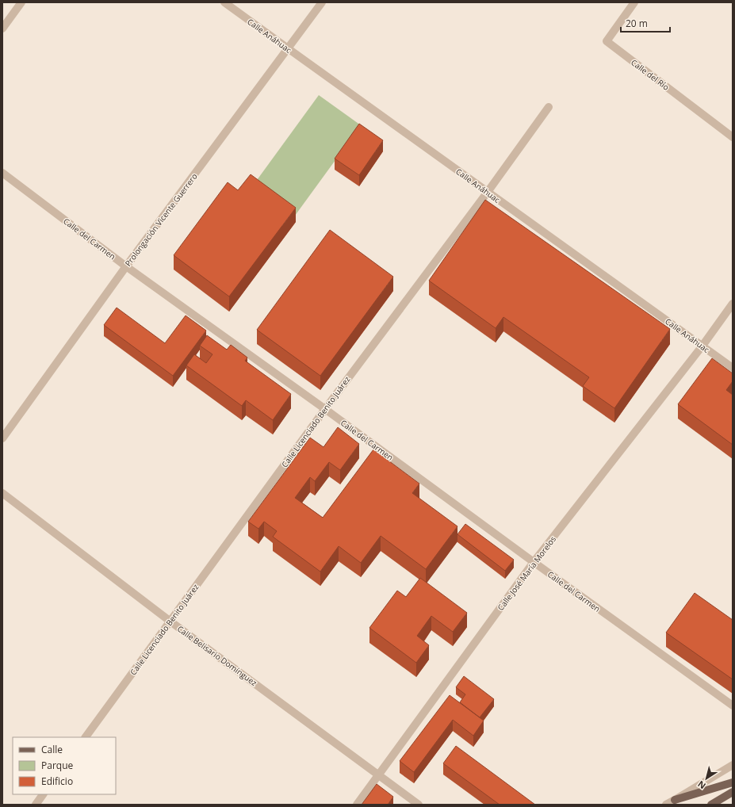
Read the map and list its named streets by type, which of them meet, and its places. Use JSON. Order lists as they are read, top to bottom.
{
  "streets": {
    "street": [
      "Calle Anáhuac",
      "Calle del Río",
      "Prolongación Vicente Guerrero",
      "Calle del Carmen",
      "Calle Licenciado Benito Juárez",
      "Calle José María Morelos",
      "Calle Belisario Domínguez"
    ]
  },
  "crossings": [
    ["Calle Anáhuac", "Prolongación Vicente Guerrero"],
    ["Calle Anáhuac", "Calle Licenciado Benito Juárez"],
    ["Calle Anáhuac", "Calle José María Morelos"],
    ["Prolongación Vicente Guerrero", "Calle del Carmen"],
    ["Calle del Carmen", "Calle Licenciado Benito Juárez"],
    ["Calle del Carmen", "Calle José María Morelos"],
    ["Calle Licenciado Benito Juárez", "Calle Belisario Domínguez"],
    ["Calle José María Morelos", "Calle Belisario Domínguez"]
  ],
  "legend": ["Calle", "Parque", "Edificio"],
  "scale_bar": "20 m",
  "north": "bottom left"
}
